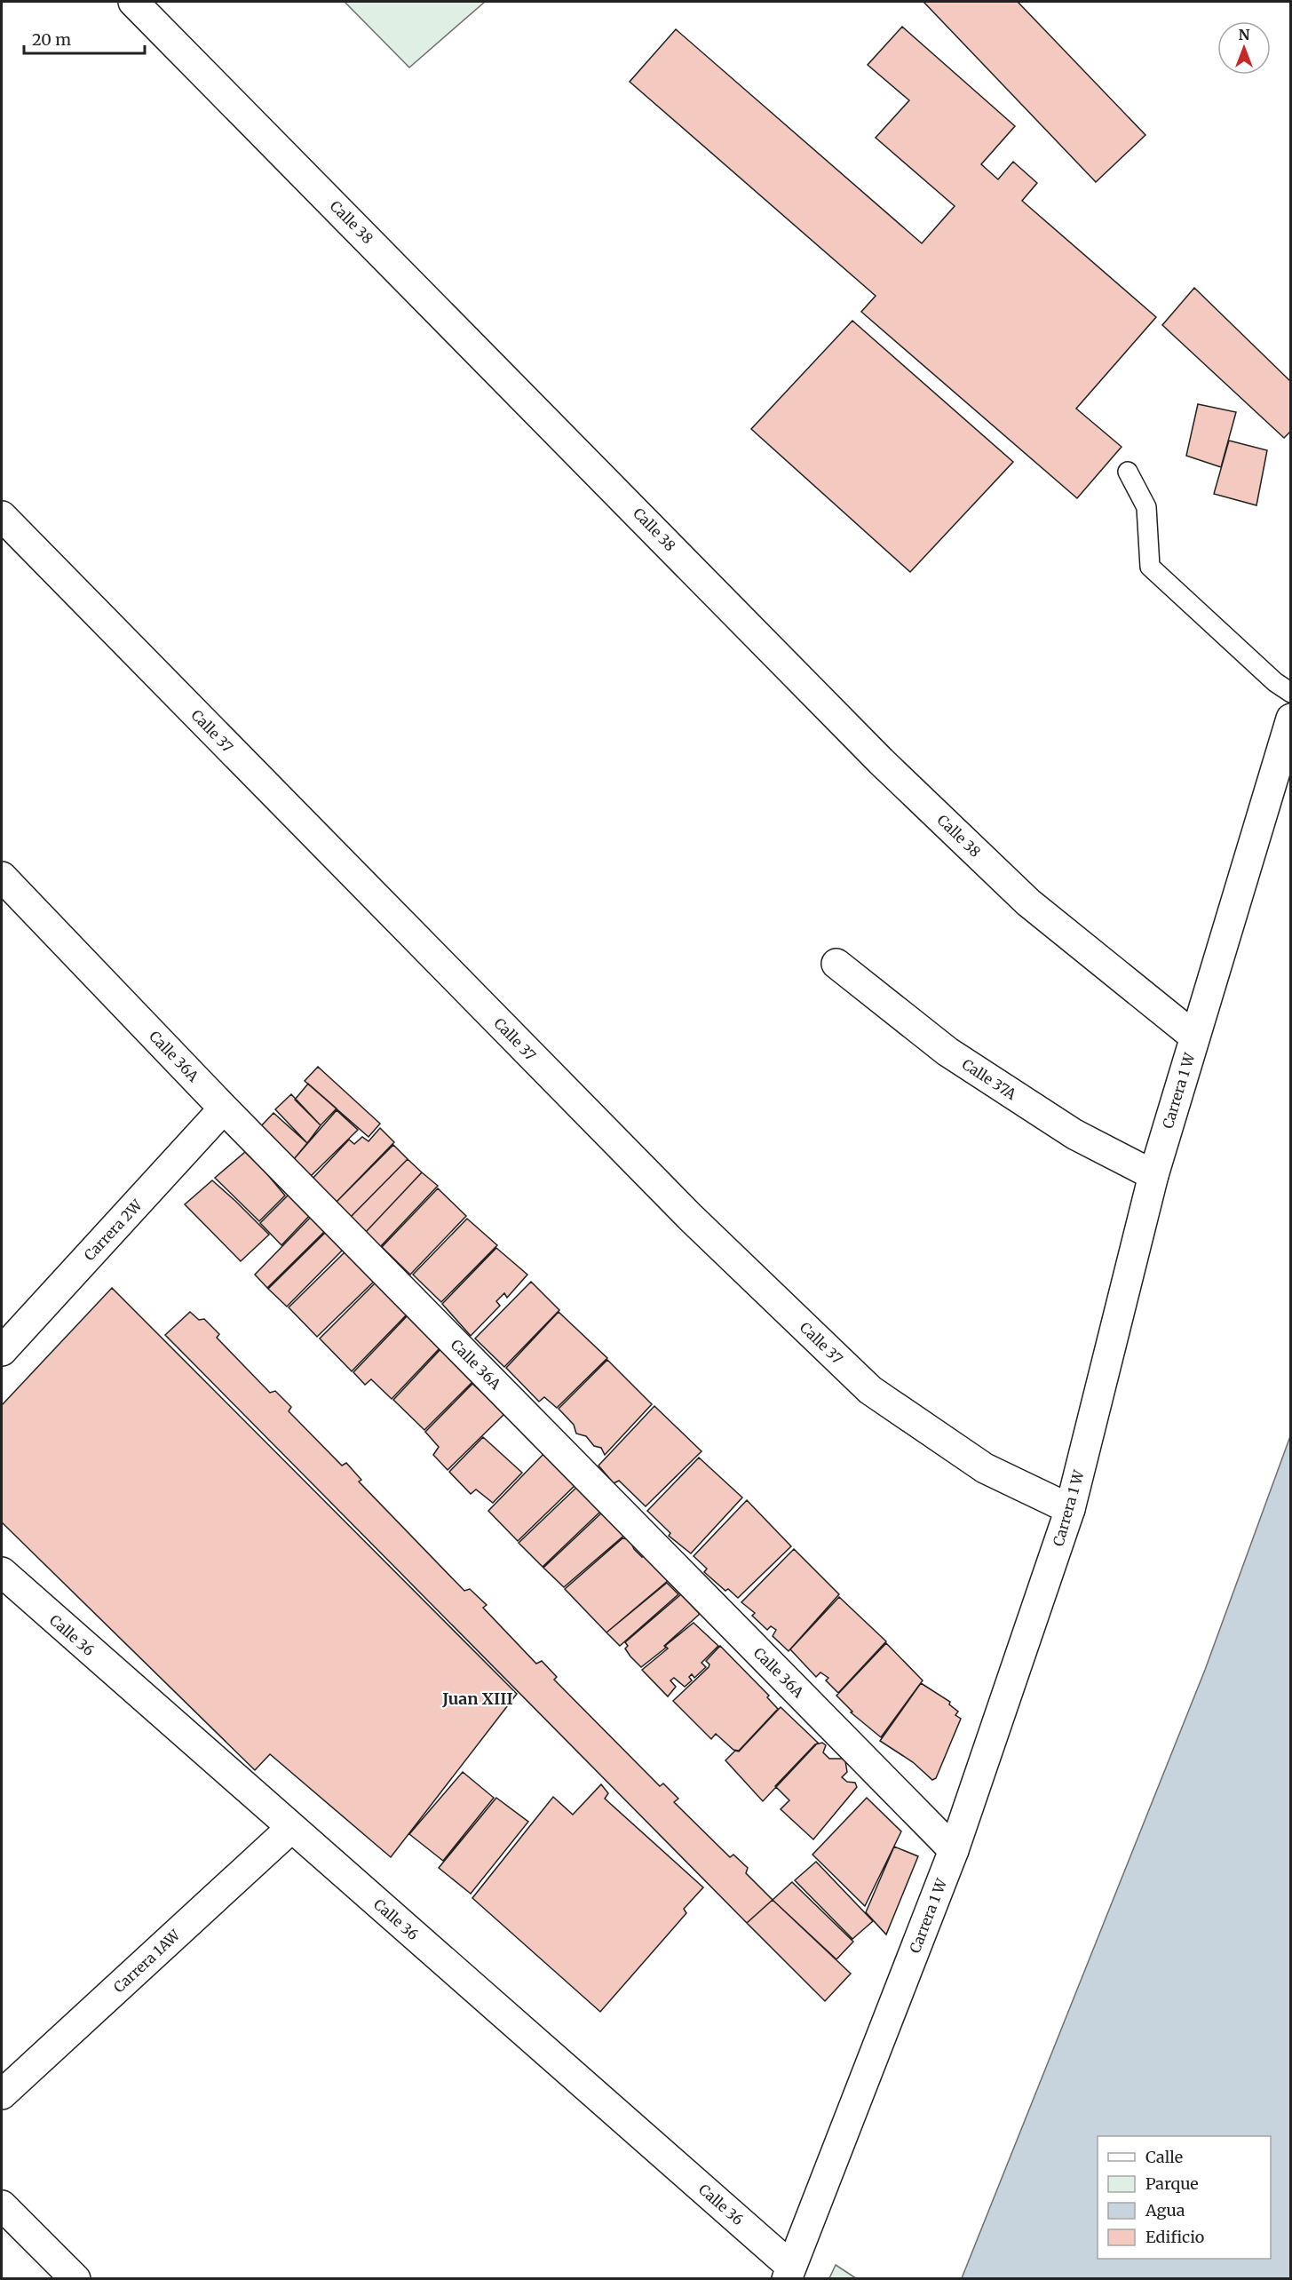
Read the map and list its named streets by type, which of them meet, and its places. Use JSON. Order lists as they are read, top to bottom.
{
  "streets": {
    "street": [
      "Calle 38",
      "Calle 37",
      "Calle 36A",
      "Calle 37A",
      "Carrera 1 W",
      "Carrera 2W",
      "Calle 36",
      "Carrera 1AW"
    ]
  },
  "crossings": [
    ["Calle 38", "Carrera 1 W"],
    ["Calle 37", "Carrera 1 W"],
    ["Calle 36A", "Carrera 1 W"],
    ["Calle 36A", "Carrera 2W"],
    ["Calle 37A", "Carrera 1 W"],
    ["Carrera 1 W", "Calle 36"],
    ["Calle 36", "Carrera 1AW"]
  ],
  "districts": ["Juan XIII"],
  "legend": [
    "Calle",
    "Parque",
    "Agua",
    "Edificio"
  ],
  "scale_bar": "20 m",
  "north": "top"
}
